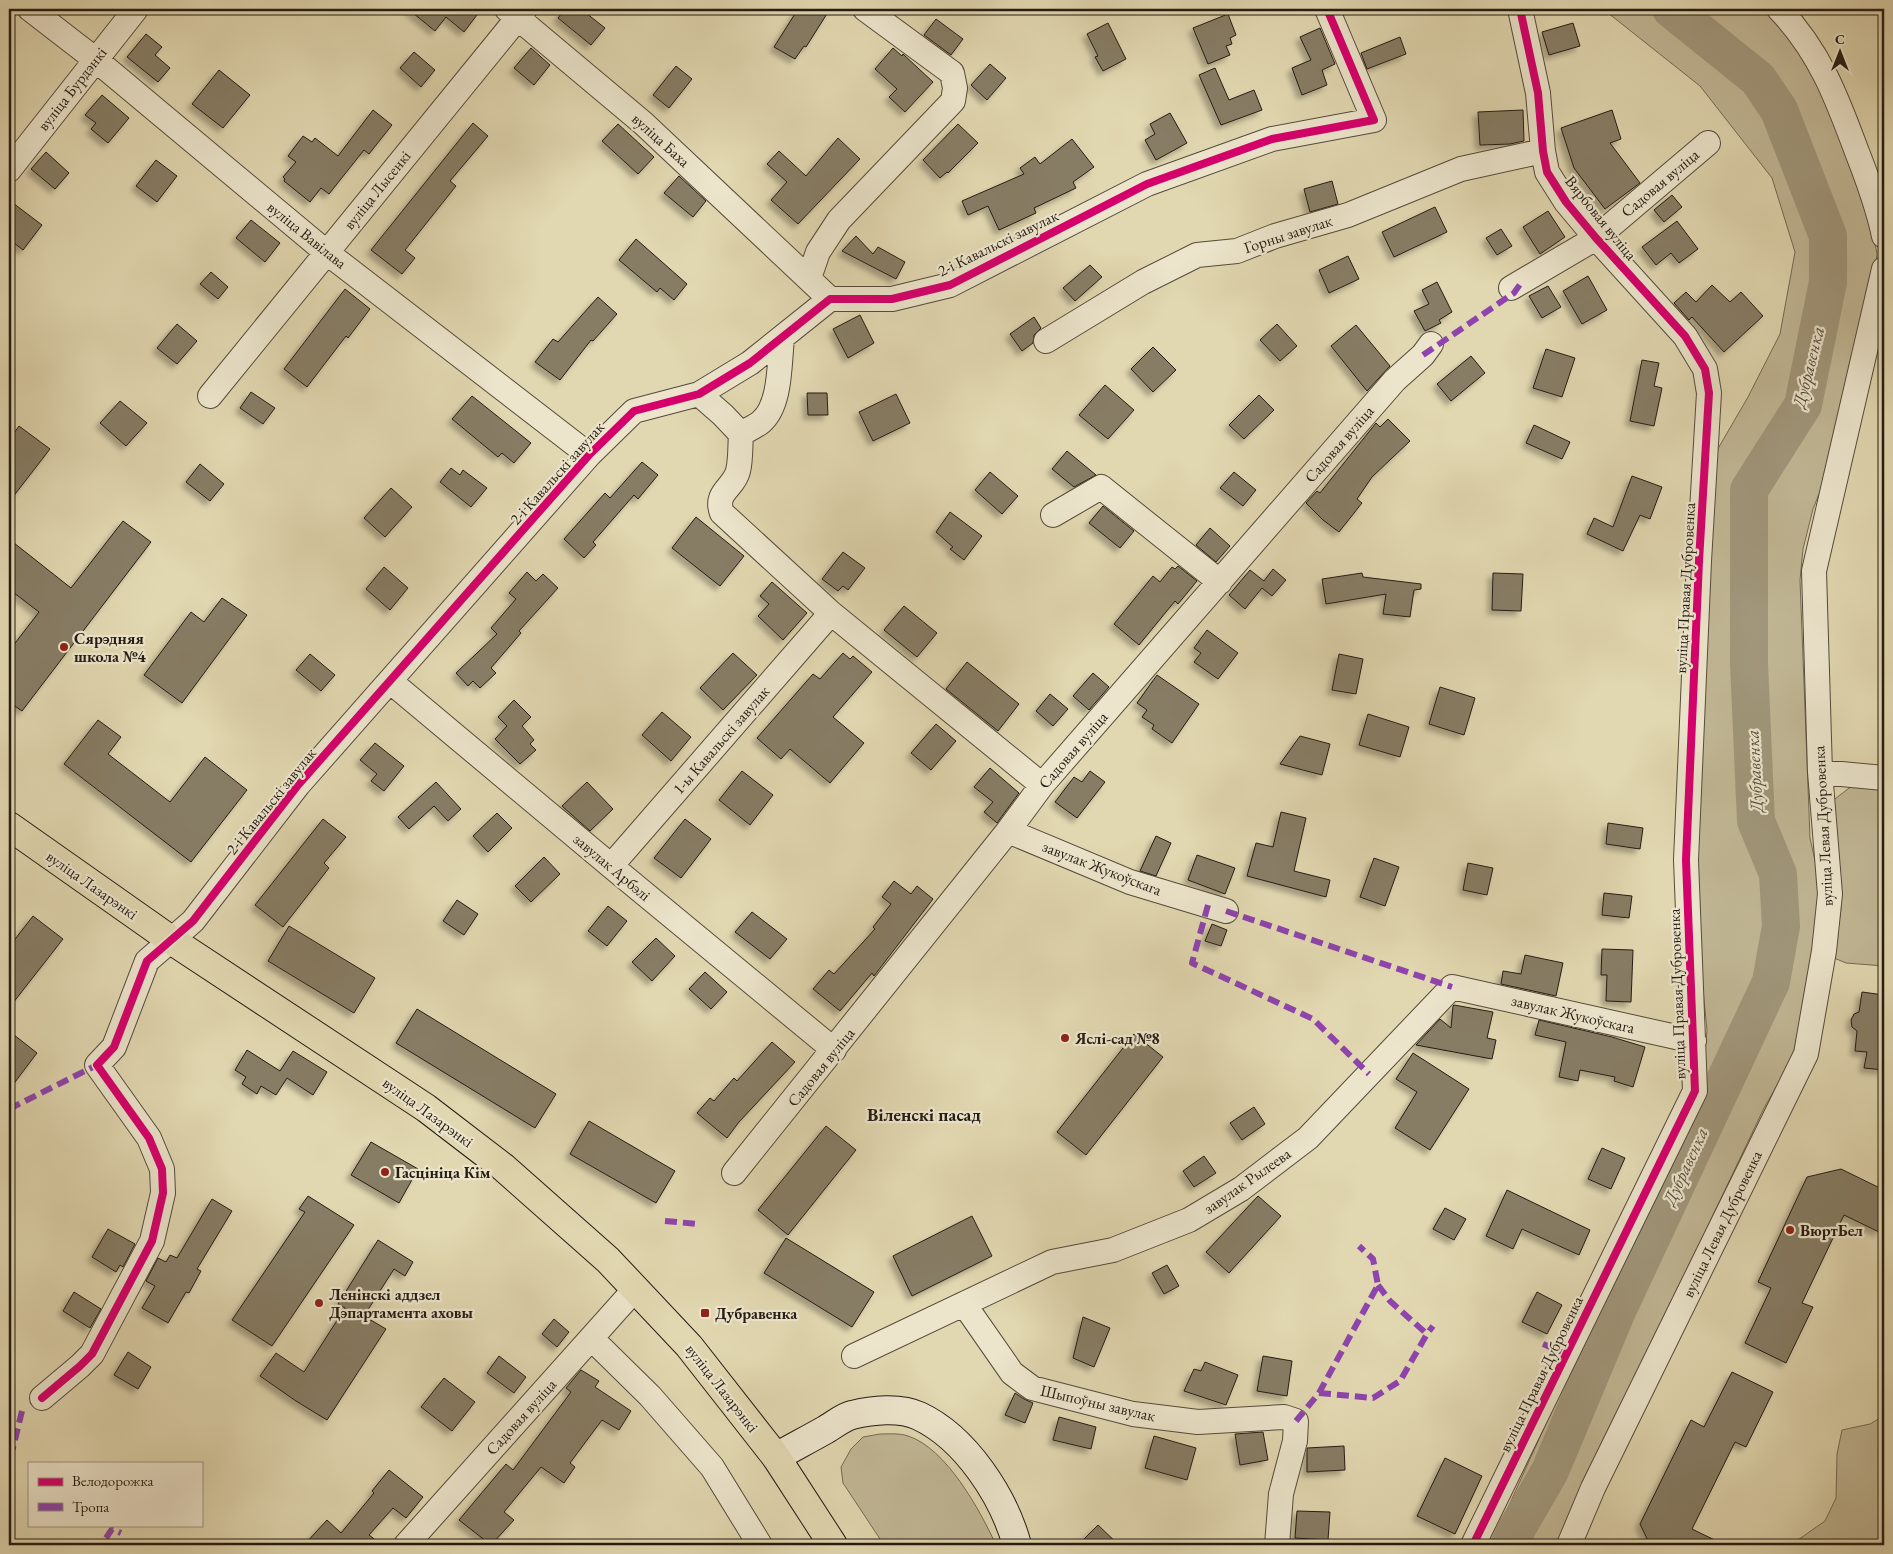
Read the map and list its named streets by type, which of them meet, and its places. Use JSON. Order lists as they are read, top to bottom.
{
  "streets": {
    "main road": ["вуліца Лазарэнкі"],
    "street": [
      "вуліца Бурдэнкі",
      "вуліца Баха",
      "Садовая вуліца",
      "вуліца Лысенкі",
      "Вярбовая вуліца",
      "Горны завулак",
      "вуліца Вавілава",
      "2-і Кавальскі завулак",
      "вуліца Правая Дубровенка",
      "1-ы Кавальскі завулак",
      "вуліца Левая Дубровенка",
      "завулак Арбэлі",
      "завулак Жукоўскага",
      "завулак Рылеева",
      "Шыпоўны завулак"
    ]
  },
  "crossings": [
    ["вуліца Бурдэнкі", "вуліца Вавілава"],
    ["вуліца Баха", "вуліца Лысенкі"],
    ["Садовая вуліца", "Вярбовая вуліца"],
    ["Садовая вуліца", "завулак Арбэлі"],
    ["Садовая вуліца", "завулак Жукоўскага"],
    ["Садовая вуліца", "вуліца Лазарэнкі"],
    ["вуліца Лысенкі", "вуліца Вавілава"],
    ["Вярбовая вуліца", "Горны завулак"],
    ["Вярбовая вуліца", "вуліца Правая Дубровенка"],
    ["вуліца Вавілава", "2-і Кавальскі завулак"],
    ["2-і Кавальскі завулак", "завулак Арбэлі"],
    ["2-і Кавальскі завулак", "вуліца Лазарэнкі"],
    ["вуліца Правая Дубровенка", "завулак Жукоўскага"],
    ["1-ы Кавальскі завулак", "завулак Арбэлі"],
    ["завулак Жукоўскага", "завулак Рылеева"],
    ["завулак Рылеева", "Шыпоўны завулак"]
  ],
  "districts": ["Віленскі пасад"],
  "water": ["Дубравенка"],
  "places": {
    "other": [
      "Сярэдняя школа №4",
      "Яслі-сад №8",
      "Гасцініца Кім",
      "ВюртБел",
      "Ленінскі аддзел Дэпартамента аховы"
    ],
    "transit": ["Дубравенка"]
  },
  "legend": ["Велодорожка", "Тропа"],
  "north": "top"
}
